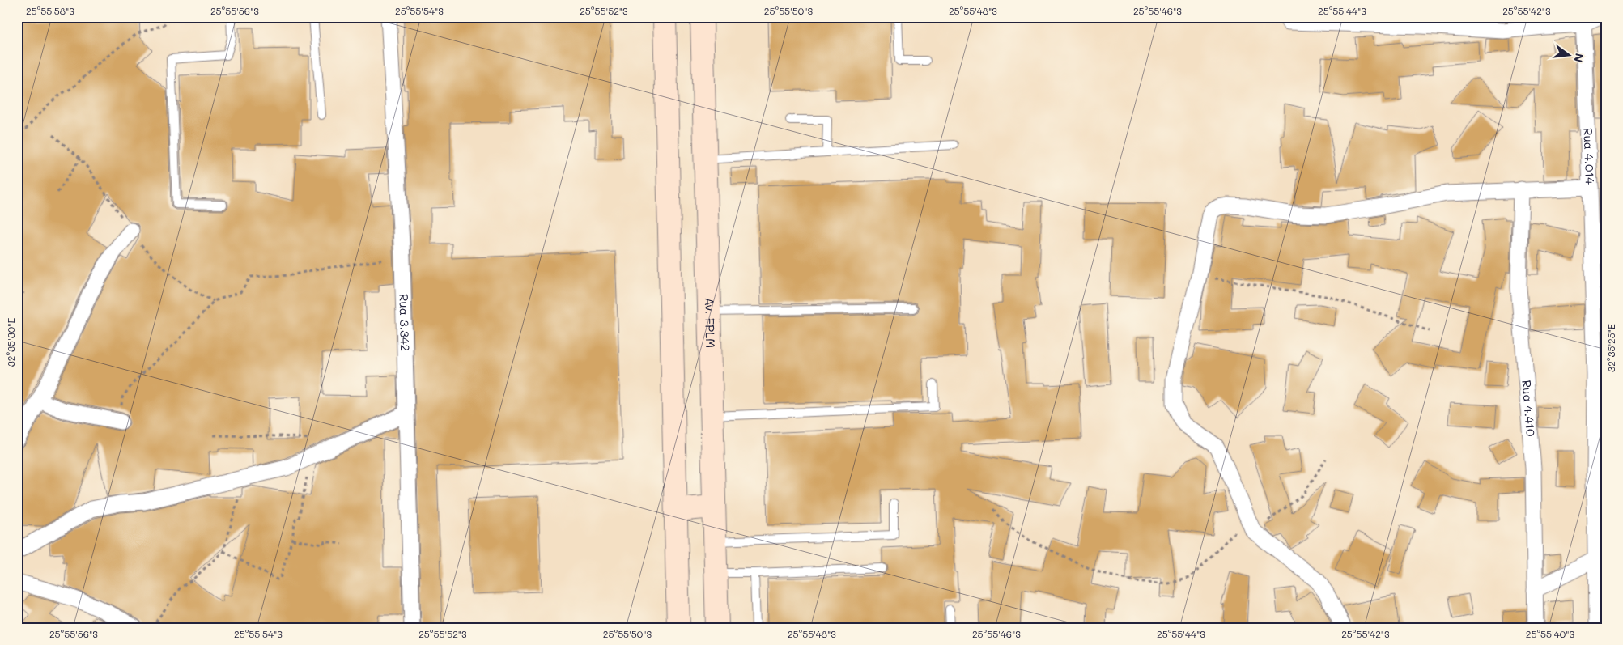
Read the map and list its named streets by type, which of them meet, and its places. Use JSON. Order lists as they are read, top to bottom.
{
  "streets": {
    "main road": ["Av. FPLM"],
    "street": ["Rua 4.014", "Rua 3.342", "Rua 4.410"]
  },
  "north": "right",
  "coordinates": [
    "25°55'58\"S",
    "25°55'56\"S",
    "25°55'54\"S",
    "25°55'52\"S",
    "25°55'50\"S",
    "25°55'48\"S",
    "25°55'46\"S",
    "25°55'44\"S",
    "25°55'42\"S",
    "32°35'30\"E",
    "32°35'25\"E",
    "25°55'40\"S"
  ]
}
